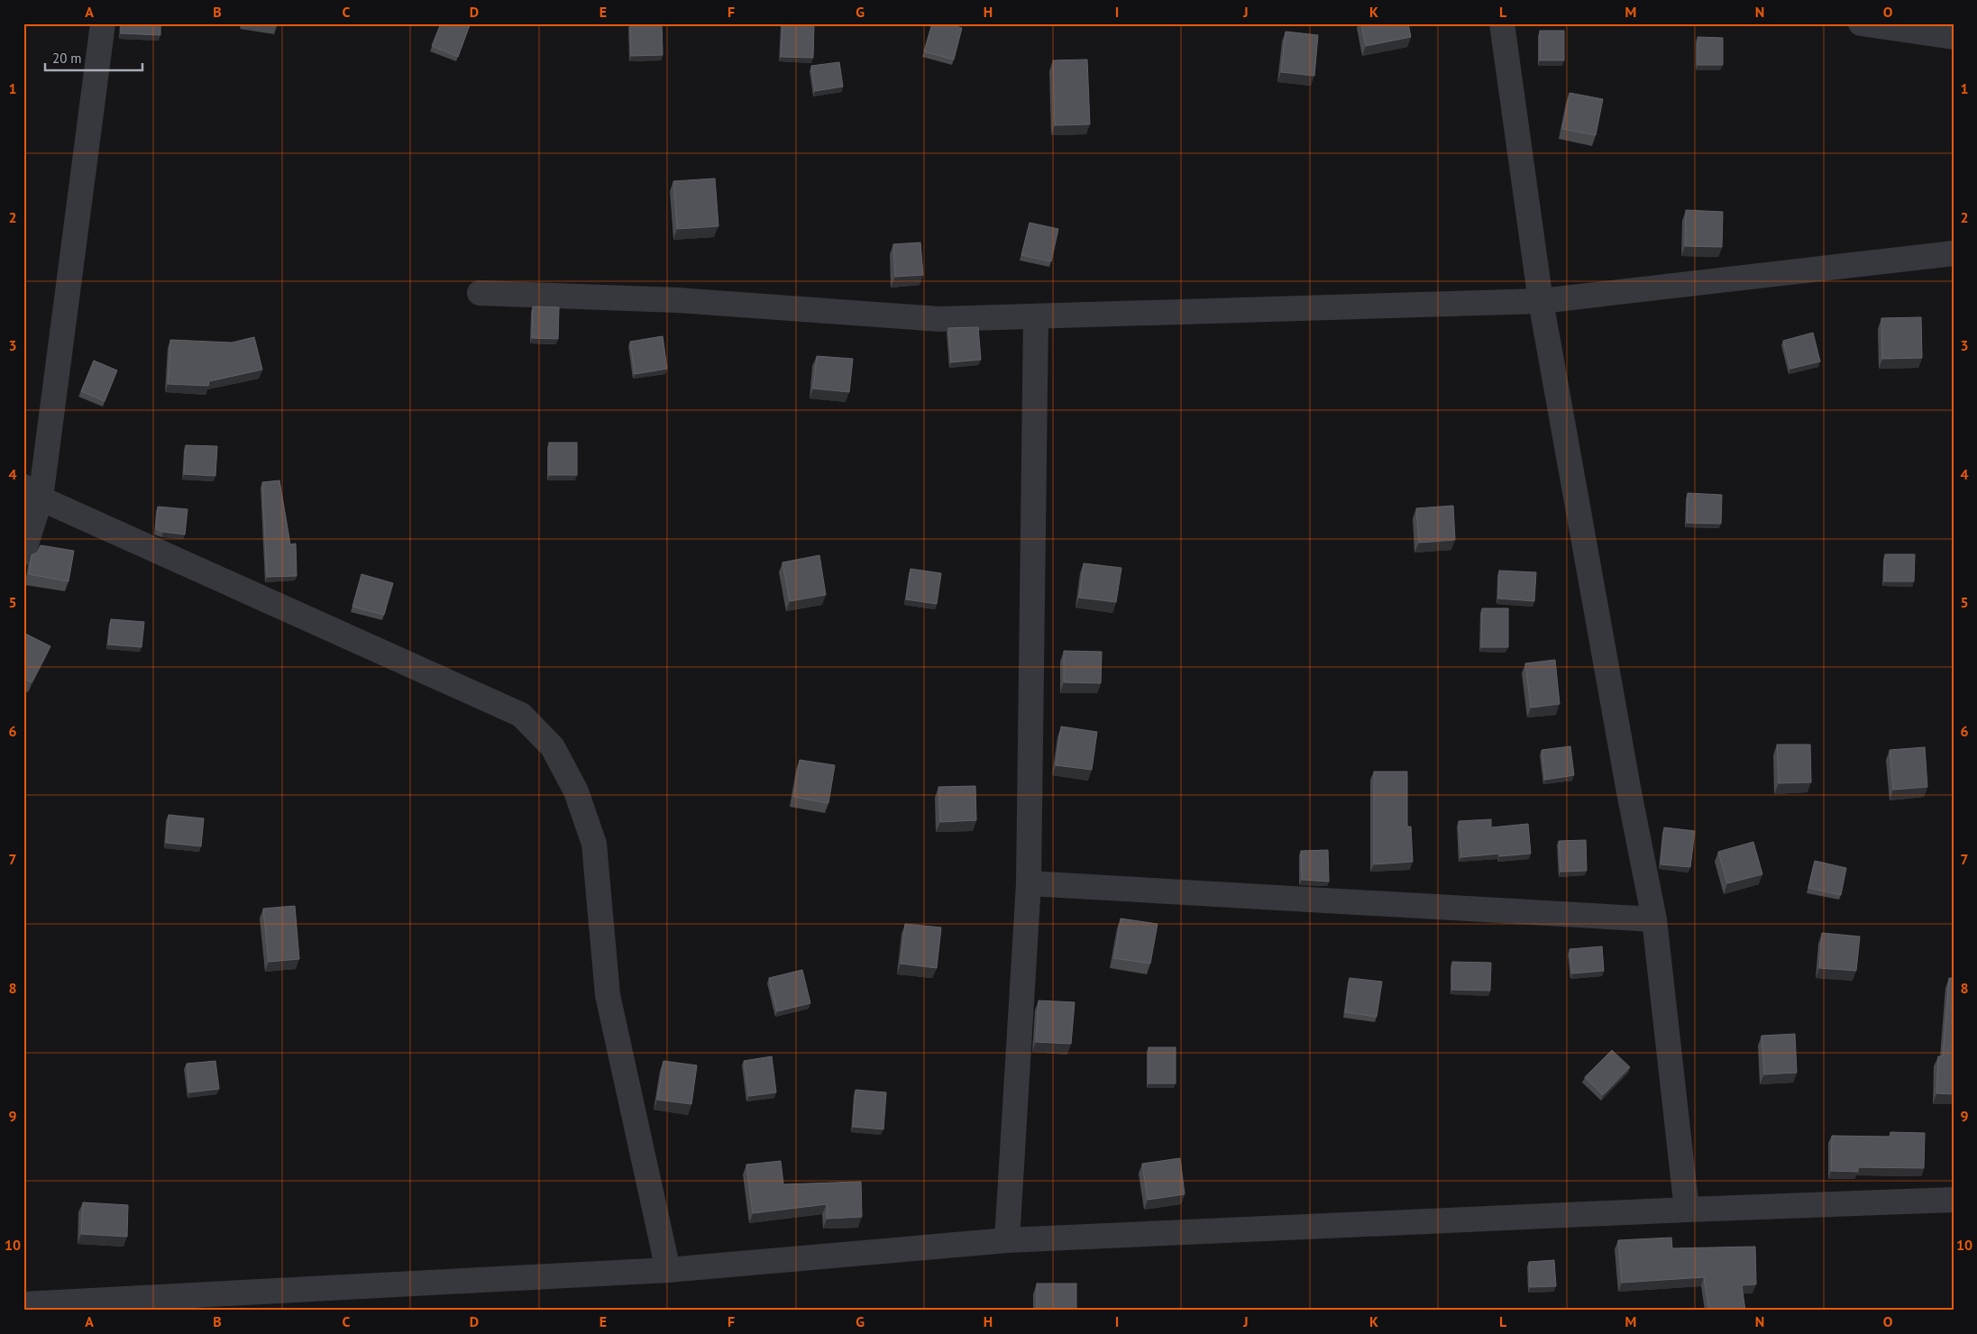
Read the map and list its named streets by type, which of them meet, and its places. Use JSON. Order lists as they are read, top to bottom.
{
  "scale_bar": "20 m",
  "grid": {
    "columns": [
      "A",
      "B",
      "C",
      "D",
      "E",
      "F",
      "G",
      "H",
      "I",
      "J",
      "K",
      "L",
      "M",
      "N",
      "O"
    ],
    "rows": [
      "1",
      "2",
      "3",
      "4",
      "5",
      "6",
      "7",
      "8",
      "9",
      "10"
    ]
  }
}
